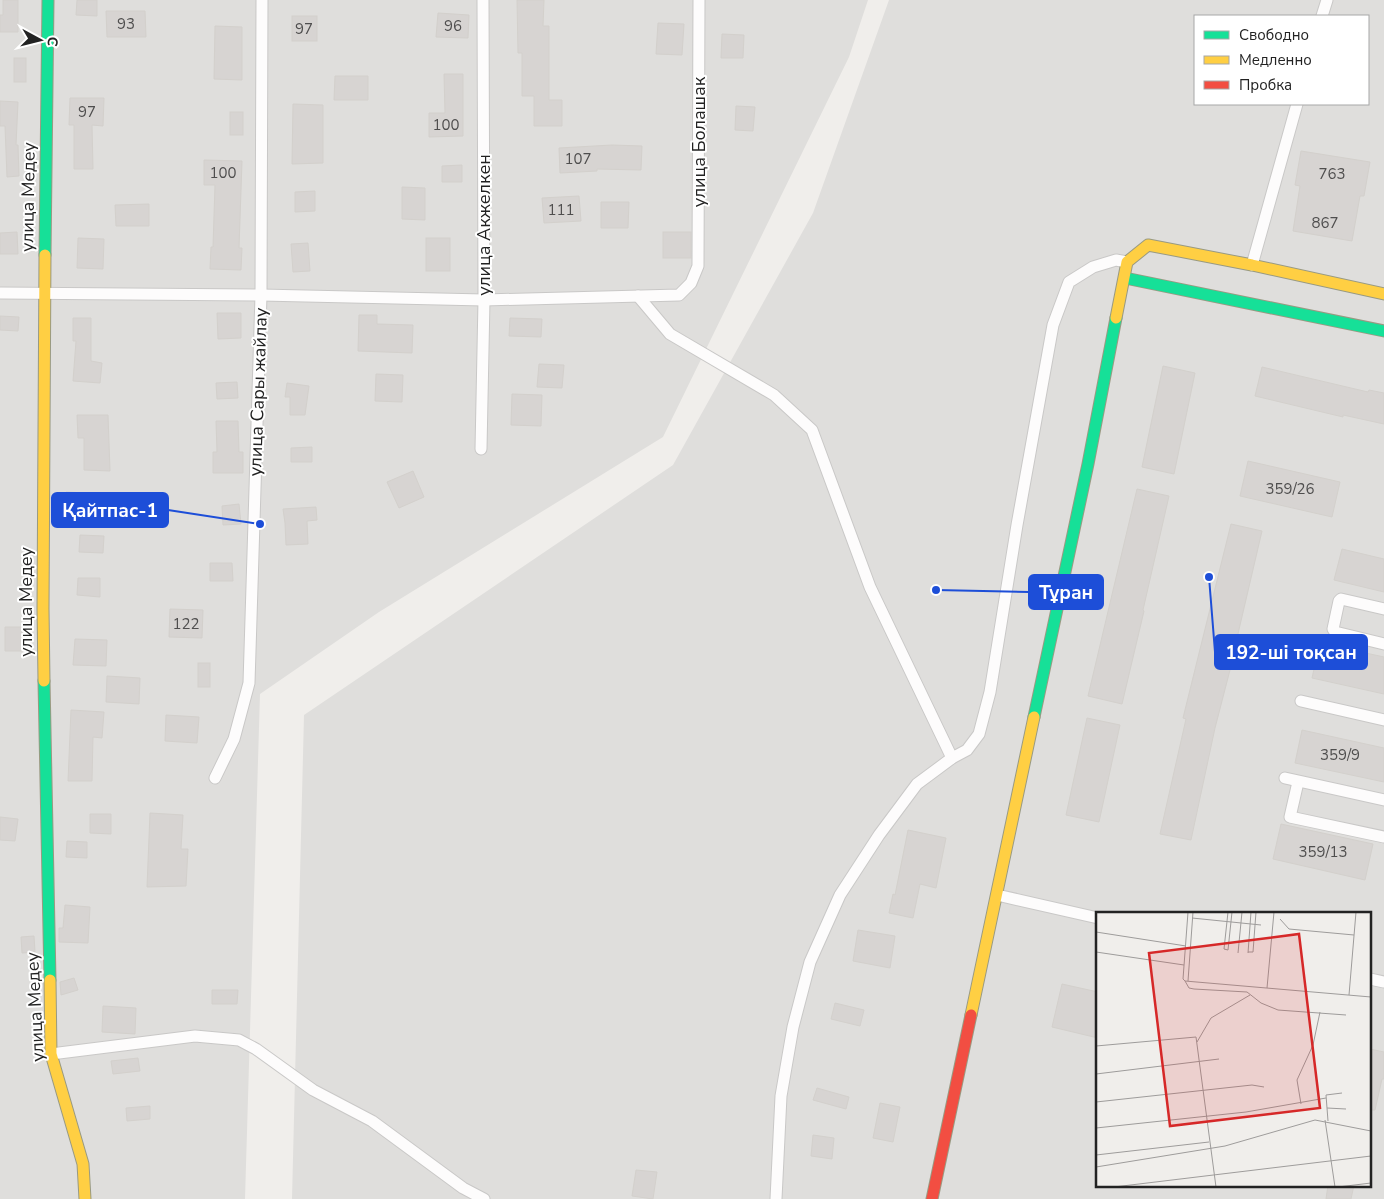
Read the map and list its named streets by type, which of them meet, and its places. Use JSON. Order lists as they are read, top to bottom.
{
  "streets": {
    "street": [
      "улица Болашак",
      "улица Медеу",
      "улица Акжелкен",
      "улица Сары жайлау"
    ]
  },
  "places": ["Қайтпас-1", "192-ші тоқсан", "Тұран"],
  "house_numbers": [
    "93",
    "96",
    "97",
    "97",
    "100",
    "107",
    "100",
    "763",
    "111",
    "867",
    "359/26",
    "122",
    "359/9",
    "359/13"
  ],
  "legend": ["Свободно", "Медленно", "Пробка"],
  "north": "right"
}
